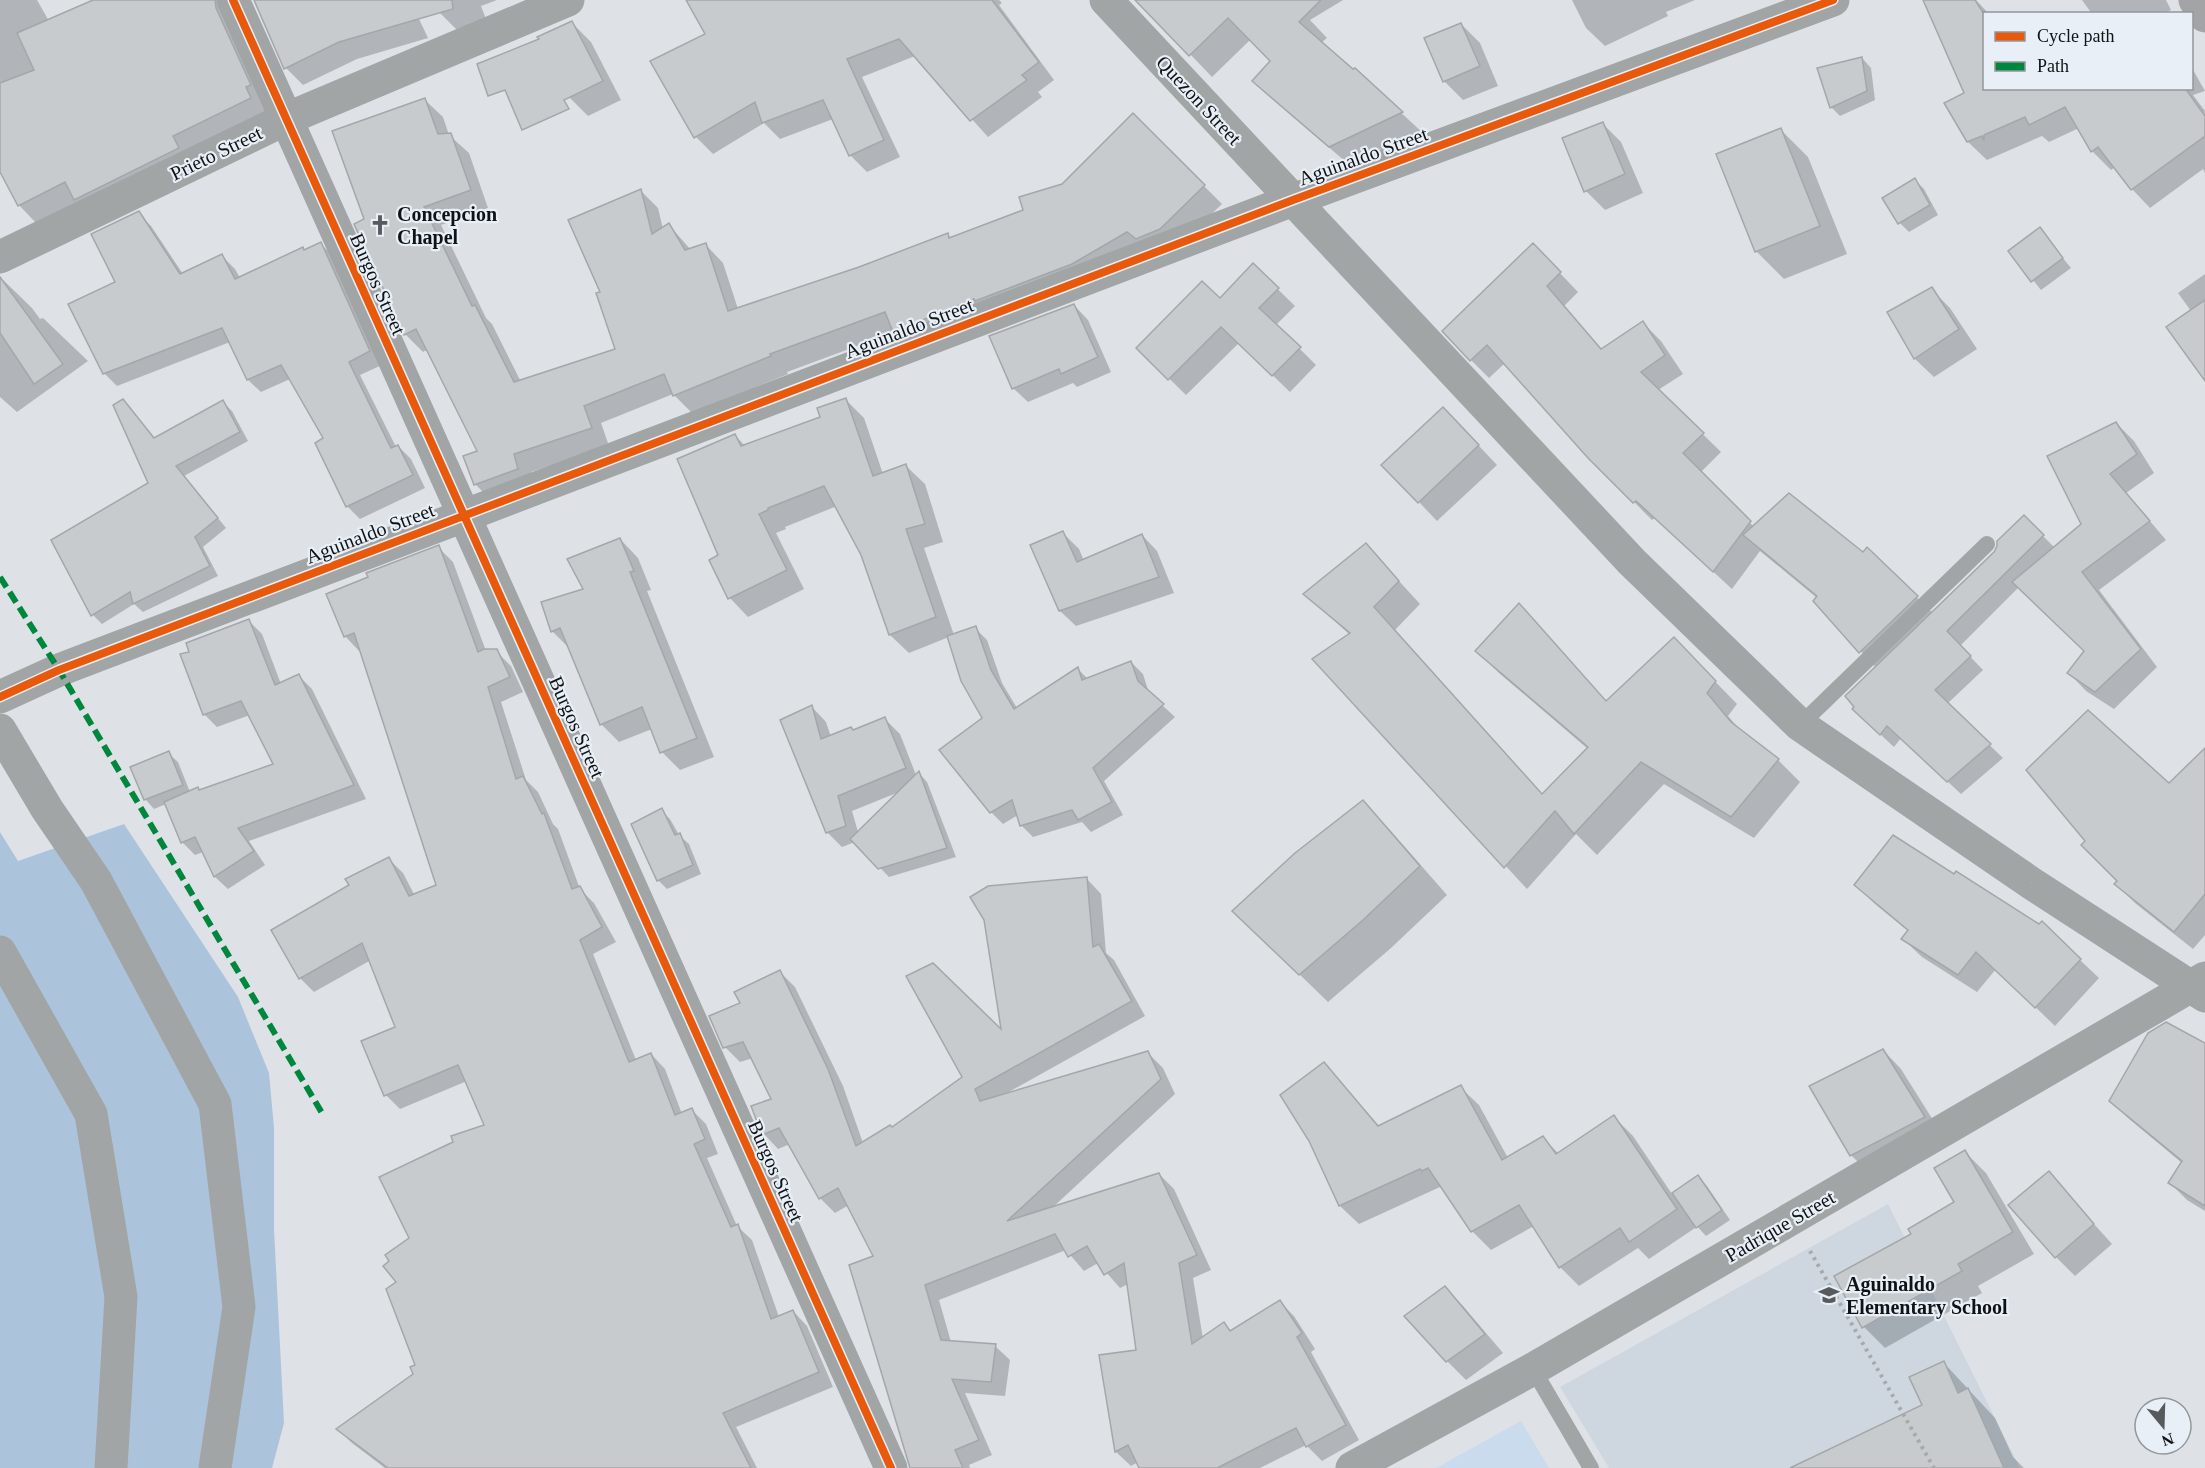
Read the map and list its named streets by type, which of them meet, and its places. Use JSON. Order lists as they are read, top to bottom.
{
  "streets": {
    "street": [
      "Quezon Street",
      "Prieto Street",
      "Aguinaldo Street",
      "Burgos Street",
      "Padrique Street"
    ]
  },
  "crossings": [
    ["Quezon Street", "Aguinaldo Street"],
    ["Quezon Street", "Padrique Street"],
    ["Prieto Street", "Burgos Street"],
    ["Aguinaldo Street", "Burgos Street"]
  ],
  "places": {
    "church": ["Concepcion Chapel"],
    "school or university": ["Aguinaldo Elementary School"]
  },
  "legend": ["Cycle path", "Path"],
  "north": "bottom"
}
